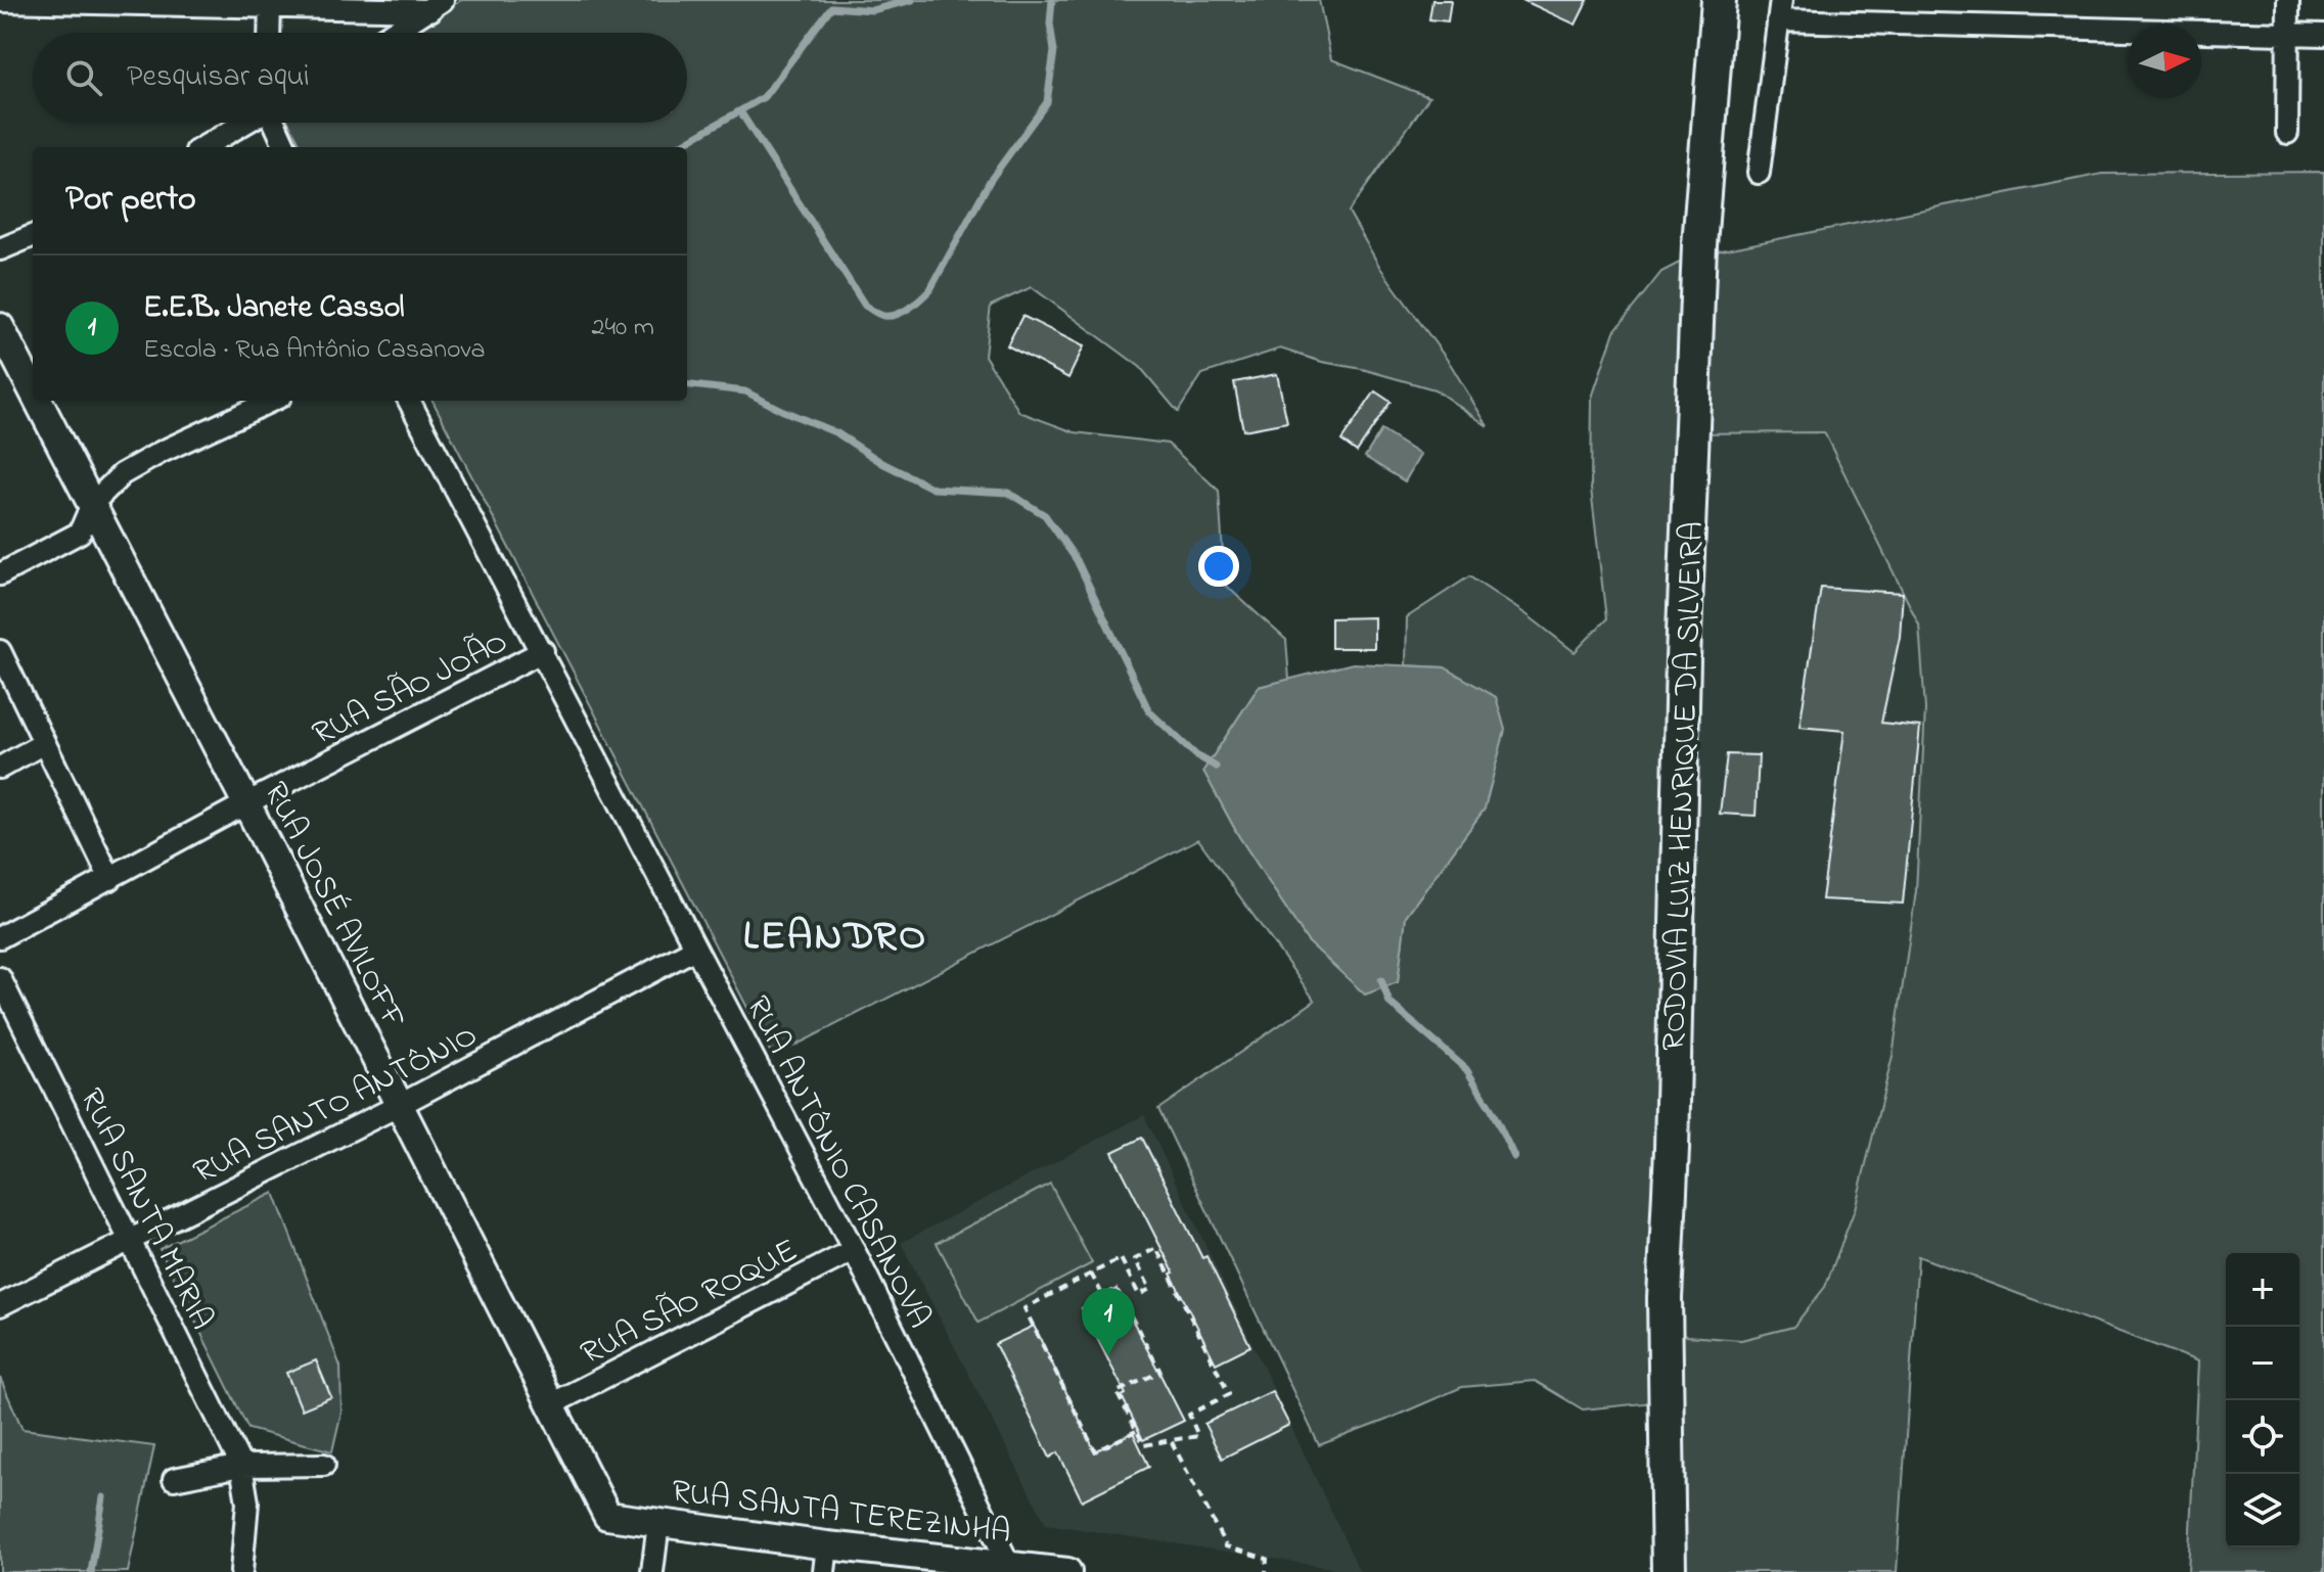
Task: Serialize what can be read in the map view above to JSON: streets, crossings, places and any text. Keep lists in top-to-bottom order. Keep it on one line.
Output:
{"streets":{"main road":["RODOVIA LUIZ HENRIQUE DA SILVEIRA"],"street":["RUA SÃO JOÃO","RUA JOSÉ AVILOFF","RUA SANTO ANTÔNIO","RUA ANTÔNIO CASANOVA","RUA SANTA MARIA","RUA SÃO ROQUE","RUA SANTA TEREZINHA"]},"crossings":[["RUA SÃO JOÃO","RUA JOSÉ AVILOFF"],["RUA SÃO JOÃO","RUA ANTÔNIO CASANOVA"],["RUA JOSÉ AVILOFF","RUA SANTO ANTÔNIO"],["RUA JOSÉ AVILOFF","RUA SÃO ROQUE"],["RUA JOSÉ AVILOFF","RUA SANTA TEREZINHA"],["RUA SANTO ANTÔNIO","RUA ANTÔNIO CASANOVA"],["RUA SANTO ANTÔNIO","RUA SANTA MARIA"],["RUA ANTÔNIO CASANOVA","RUA SÃO ROQUE"],["RUA ANTÔNIO CASANOVA","RUA SANTA TEREZINHA"]],"districts":["LEANDRO"],"north":"right","page":{"search":"Pesquisar aqui","heading":"Por perto","list":[{"mark":"1","name":"E.E.B. Janete Cassol","note":"Escola · Rua Antônio Casanova","value":"240 m"}],"map_buttons":["+","−"],"pins":"1"}}
